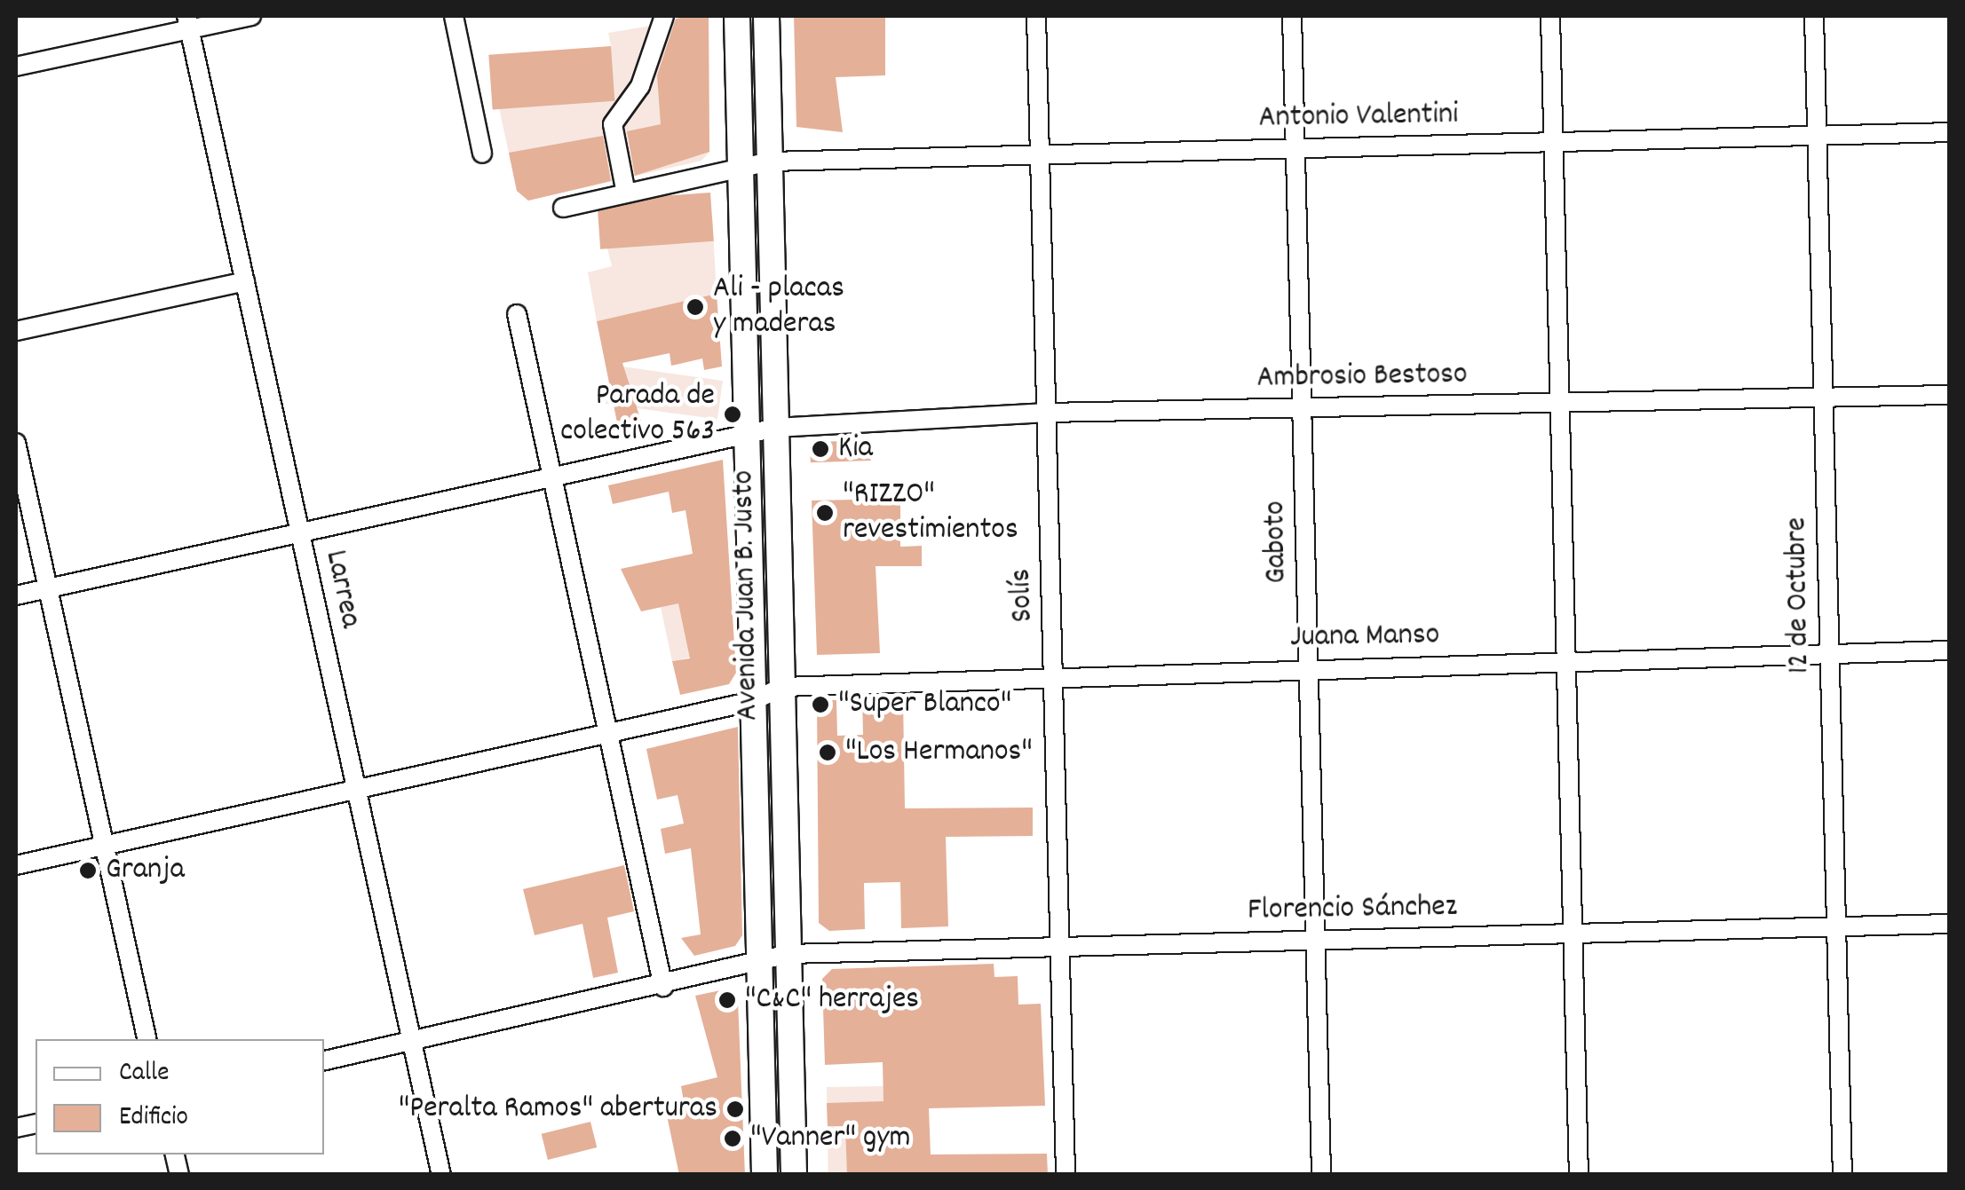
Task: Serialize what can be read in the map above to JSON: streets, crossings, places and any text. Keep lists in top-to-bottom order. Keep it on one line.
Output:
{"streets":{"main road":["Avenida Juan B. Justo"],"street":["Antonio Valentini","Ambrosio Bestoso","Gaboto","Larrea","Solís","12 de Octubre","Juana Manso","Florencio Sánchez"]},"crossings":[["Antonio Valentini","Gaboto"],["Antonio Valentini","Avenida Juan B. Justo"],["Antonio Valentini","Solís"],["Antonio Valentini","12 de Octubre"],["Ambrosio Bestoso","Gaboto"],["Ambrosio Bestoso","Larrea"],["Ambrosio Bestoso","Avenida Juan B. Justo"],["Ambrosio Bestoso","Solís"],["Ambrosio Bestoso","12 de Octubre"],["Gaboto","Juana Manso"],["Gaboto","Florencio Sánchez"],["Larrea","Florencio Sánchez"],["Avenida Juan B. Justo","Juana Manso"],["Avenida Juan B. Justo","Florencio Sánchez"],["Solís","Juana Manso"],["Solís","Florencio Sánchez"],["12 de Octubre","Juana Manso"],["12 de Octubre","Florencio Sánchez"]],"places":["Ali - placas y maderas","Parada de colectivo 563","Kia","\"RIZZO\" revestimientos","\"Super Blanco\"","\"Los Hermanos\"","Granja","\"C&C\" herrajes","\"Peralta Ramos\" aberturas","\"Vanner\" gym"],"legend":["Calle","Edificio"]}
